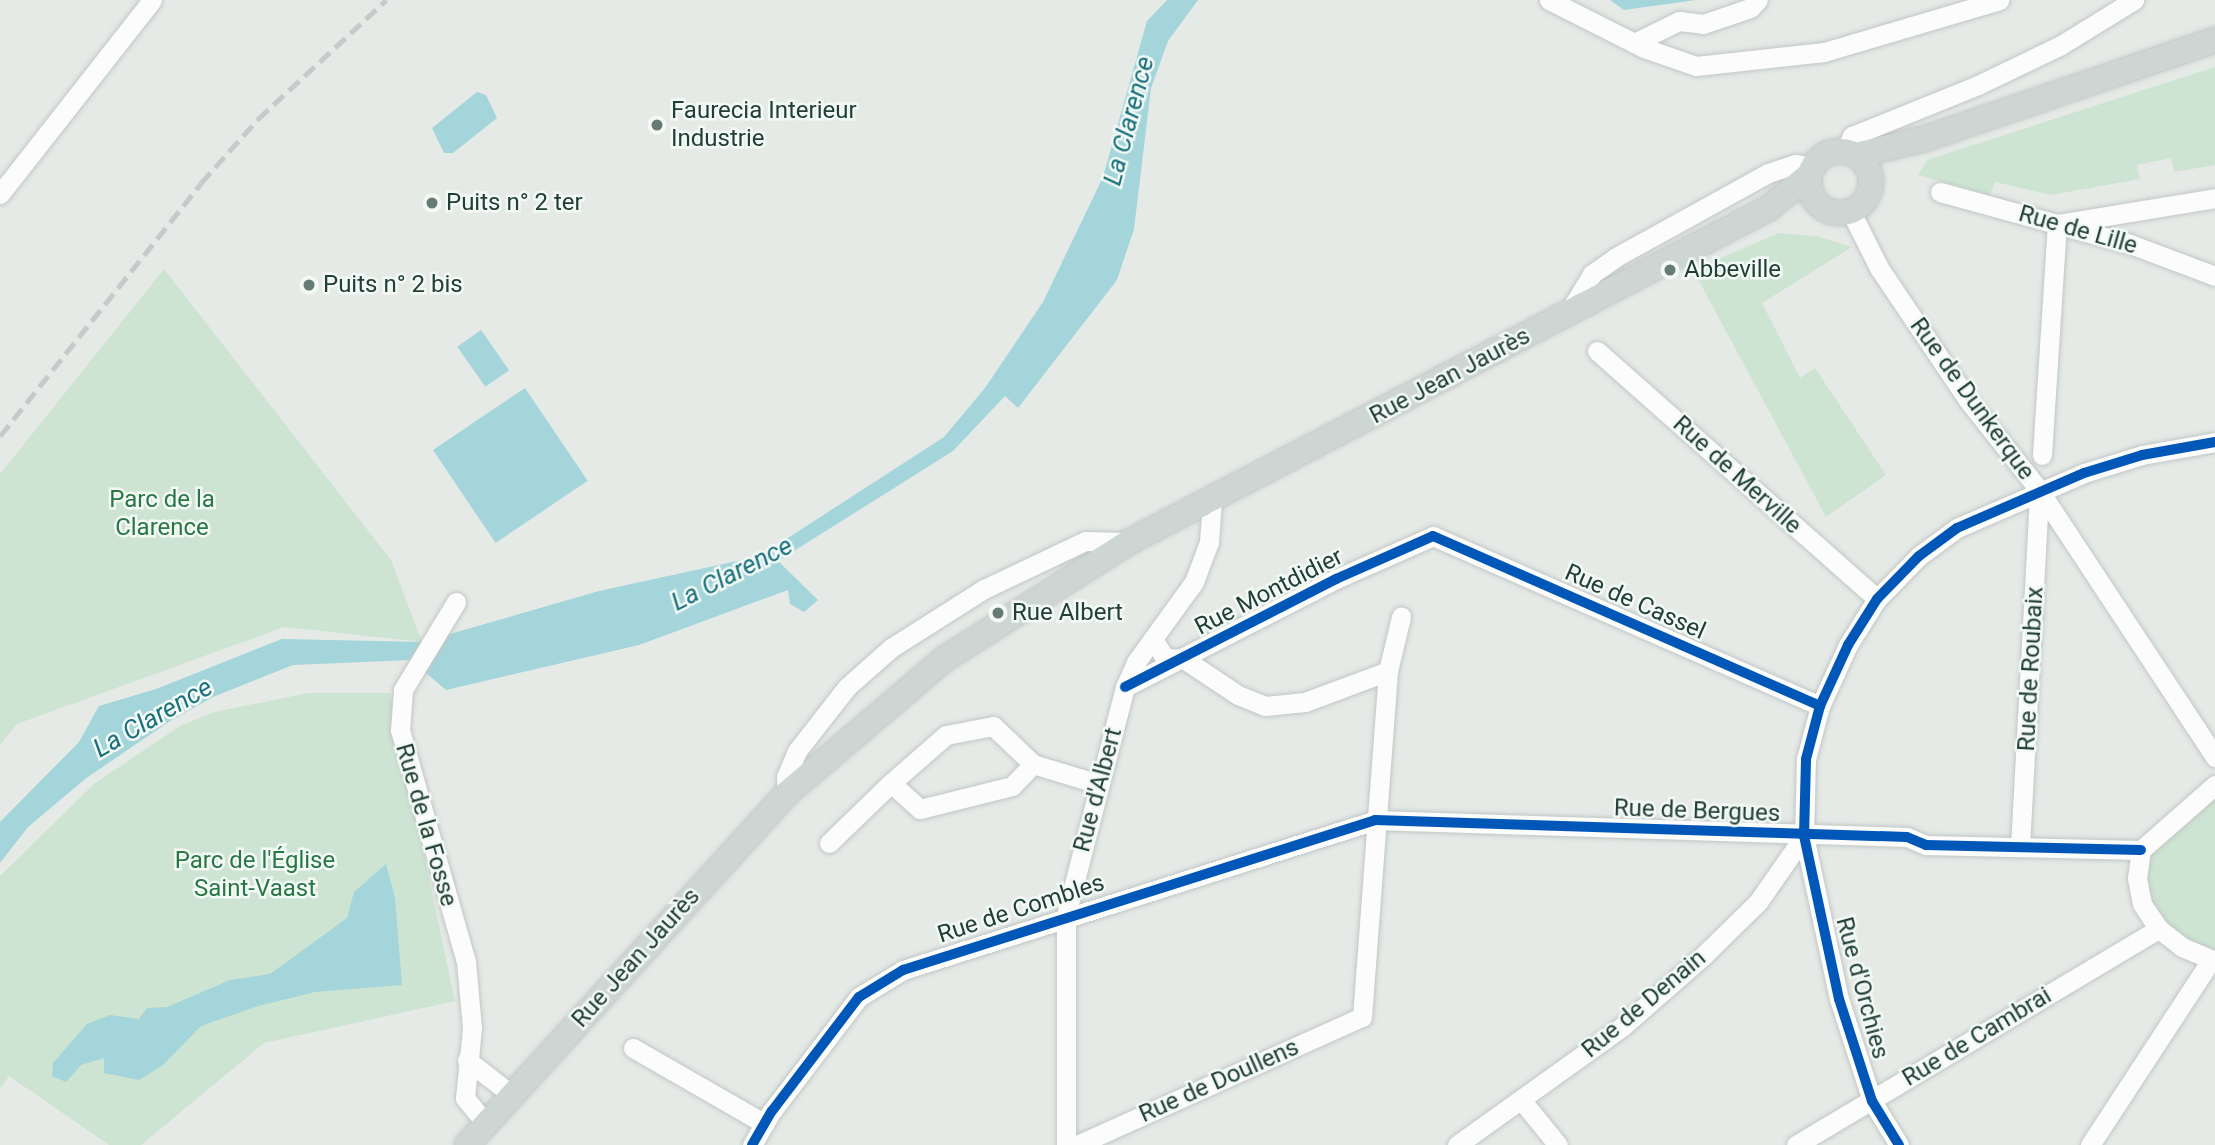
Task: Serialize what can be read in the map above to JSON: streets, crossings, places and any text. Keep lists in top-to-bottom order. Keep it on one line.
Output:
{"streets":{"main road":["Rue Jean Jaurès"],"street":["Rue de Lille","Rue de Dunkerque","Rue de Merville","Rue Montdidier","Rue de Cassel","Rue de Roubaix","Rue d'Albert","Rue de Bergues","Rue de la Fosse","Rue de Combles","Rue d'Orchies","Rue de Denain","Rue de Cambrai","Rue de Doullens"]},"crossings":[["Rue Jean Jaurès","Rue de Dunkerque"],["Rue Jean Jaurès","Rue d'Albert"],["Rue Jean Jaurès","Rue de la Fosse"],["Rue de Dunkerque","Rue de Roubaix"],["Rue de Dunkerque","Rue d'Orchies"],["Rue de Merville","Rue d'Orchies"],["Rue Montdidier","Rue de Cassel"],["Rue Montdidier","Rue d'Albert"],["Rue de Cassel","Rue d'Orchies"],["Rue de Roubaix","Rue de Bergues"],["Rue de Roubaix","Rue d'Orchies"],["Rue d'Albert","Rue de Combles"],["Rue de Bergues","Rue de Combles"],["Rue de Bergues","Rue d'Orchies"],["Rue de Bergues","Rue de Denain"],["Rue de Bergues","Rue de Doullens"],["Rue de Combles","Rue de Doullens"],["Rue d'Orchies","Rue de Denain"],["Rue d'Orchies","Rue de Cambrai"]],"water":["La Clarence"],"parks":["Parc de la Clarence","Parc de l'Église Saint-Vaast"],"places":["Faurecia Interieur Industrie","Puits n° 2 ter","Abbeville","Puits n° 2 bis","Rue Albert"]}
